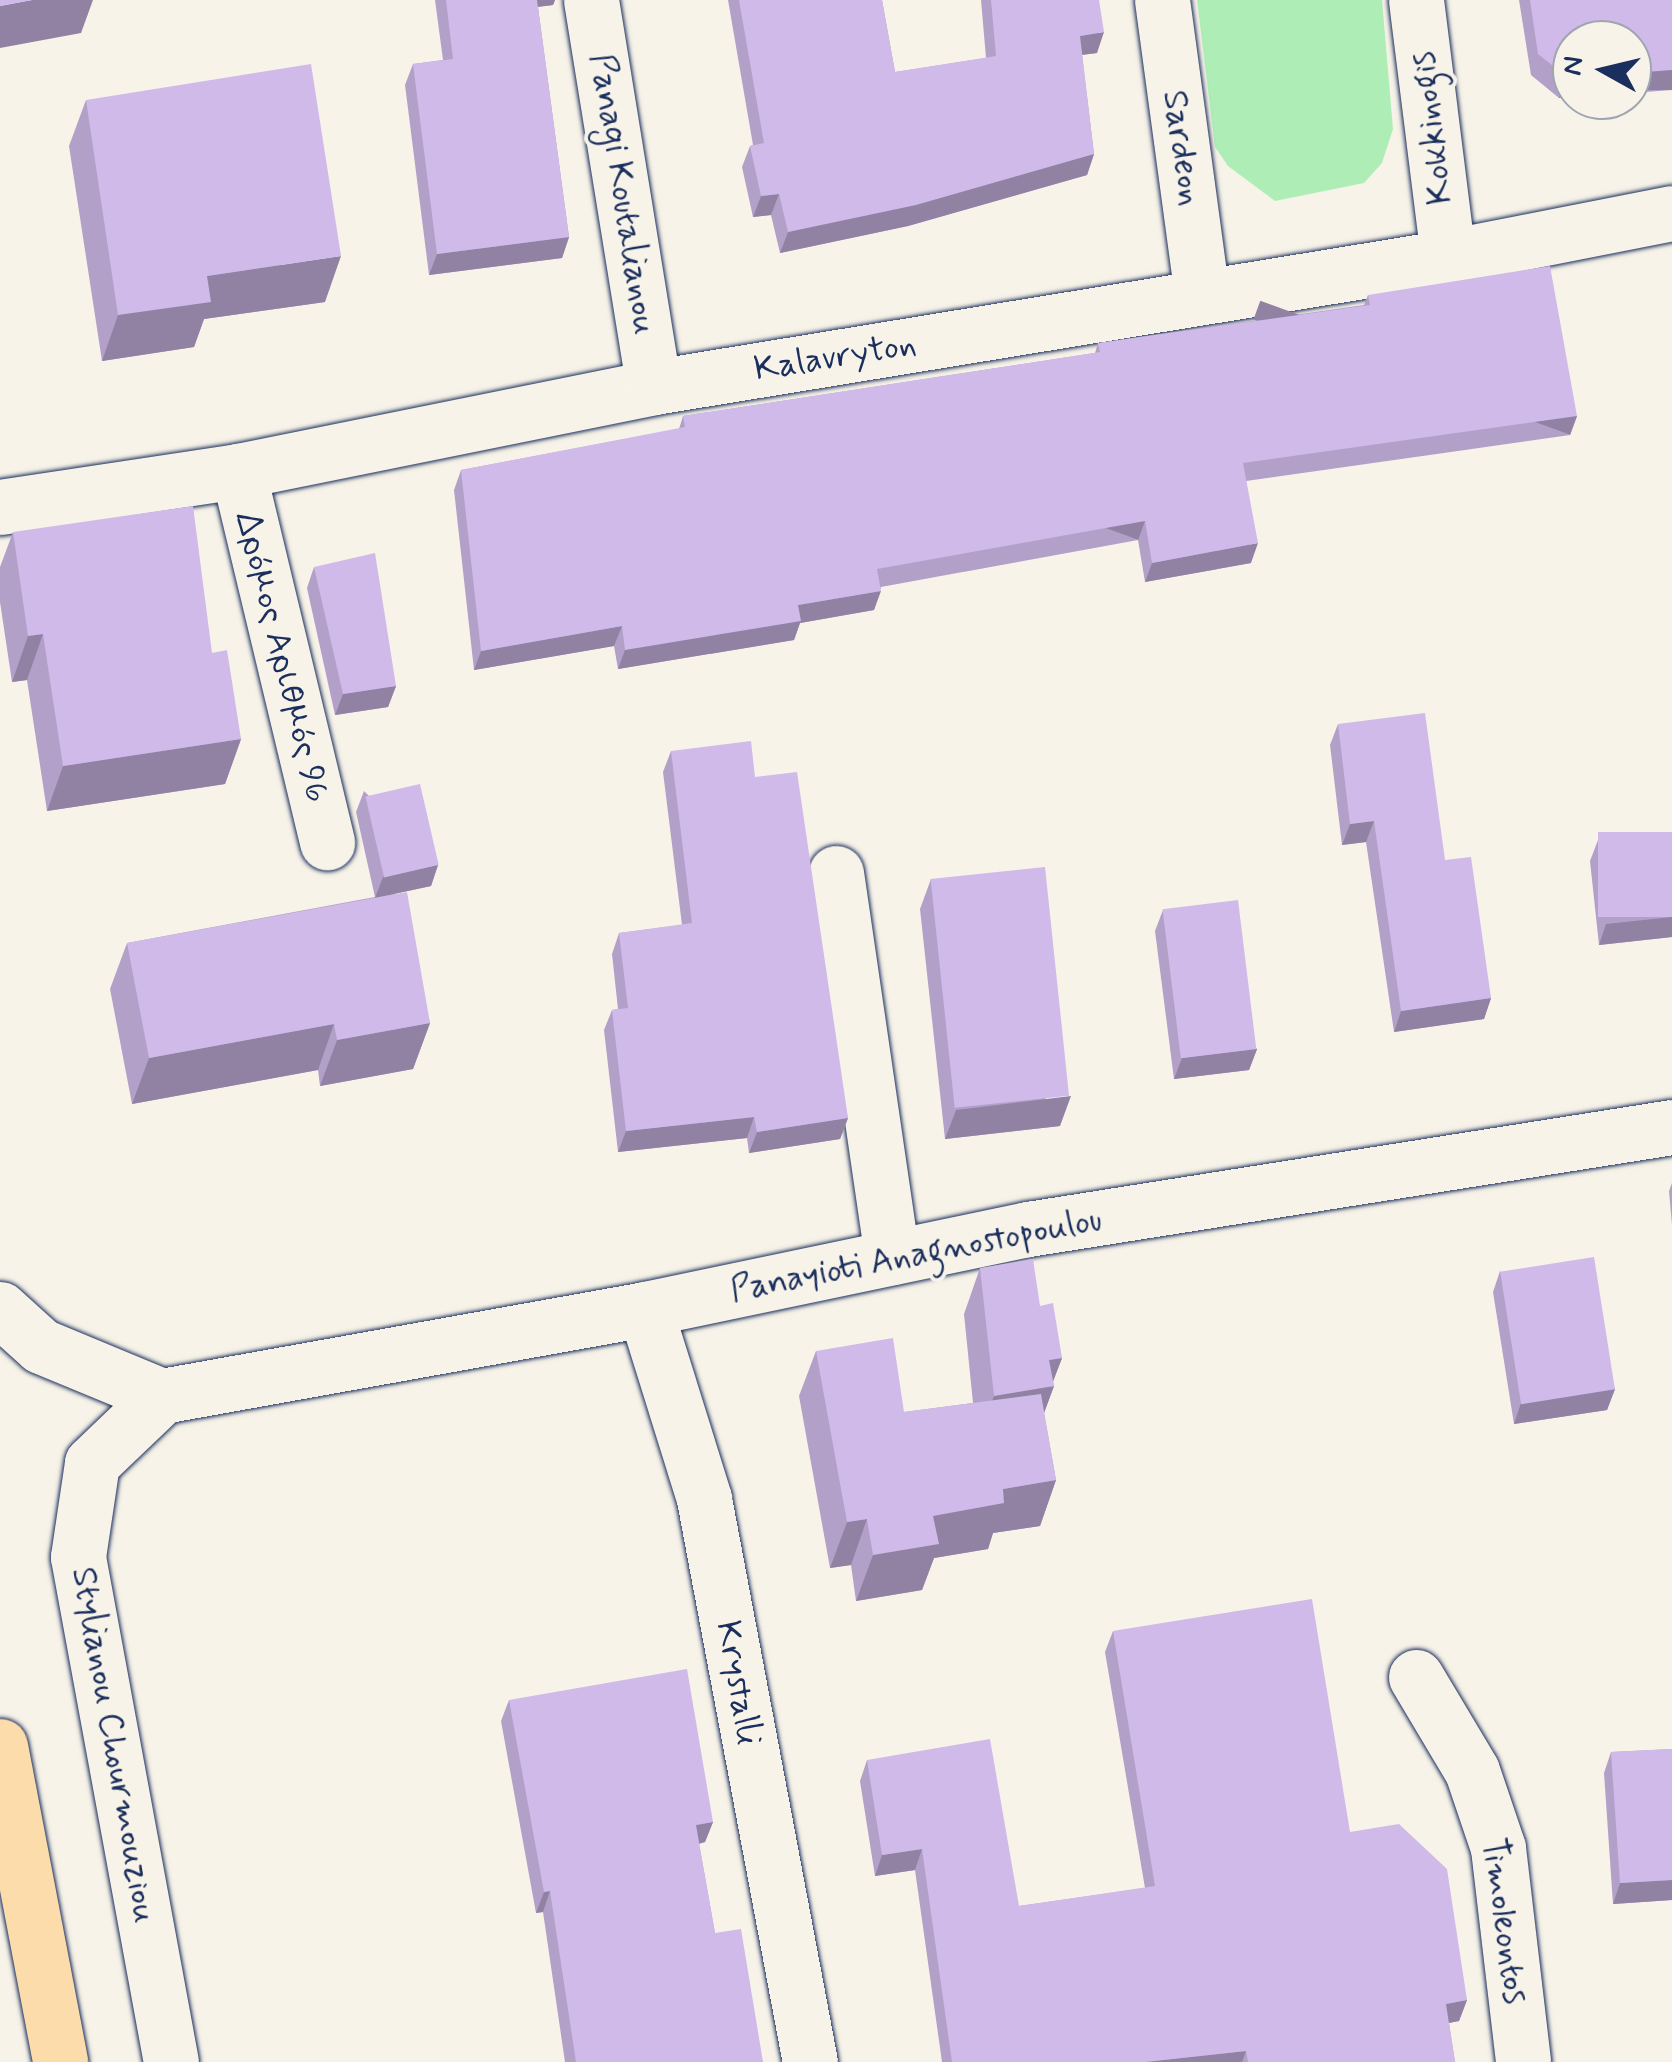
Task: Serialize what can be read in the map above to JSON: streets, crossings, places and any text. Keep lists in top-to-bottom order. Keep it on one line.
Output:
{"streets":{"street":["Kokkinogis","Sardeon","Panagi Koutalianou","Kalavryton","Δρόμος Αριθμός 96","Panayioti Anagnostopoulou","Krystalli","Stylianou Chourmouziou","Timoleontos"]},"crossings":[["Kokkinogis","Kalavryton"],["Sardeon","Kalavryton"],["Panagi Koutalianou","Kalavryton"],["Kalavryton","Δρόμος Αριθμός 96"],["Panayioti Anagnostopoulou","Krystalli"],["Panayioti Anagnostopoulou","Stylianou Chourmouziou"]],"north":"left"}
